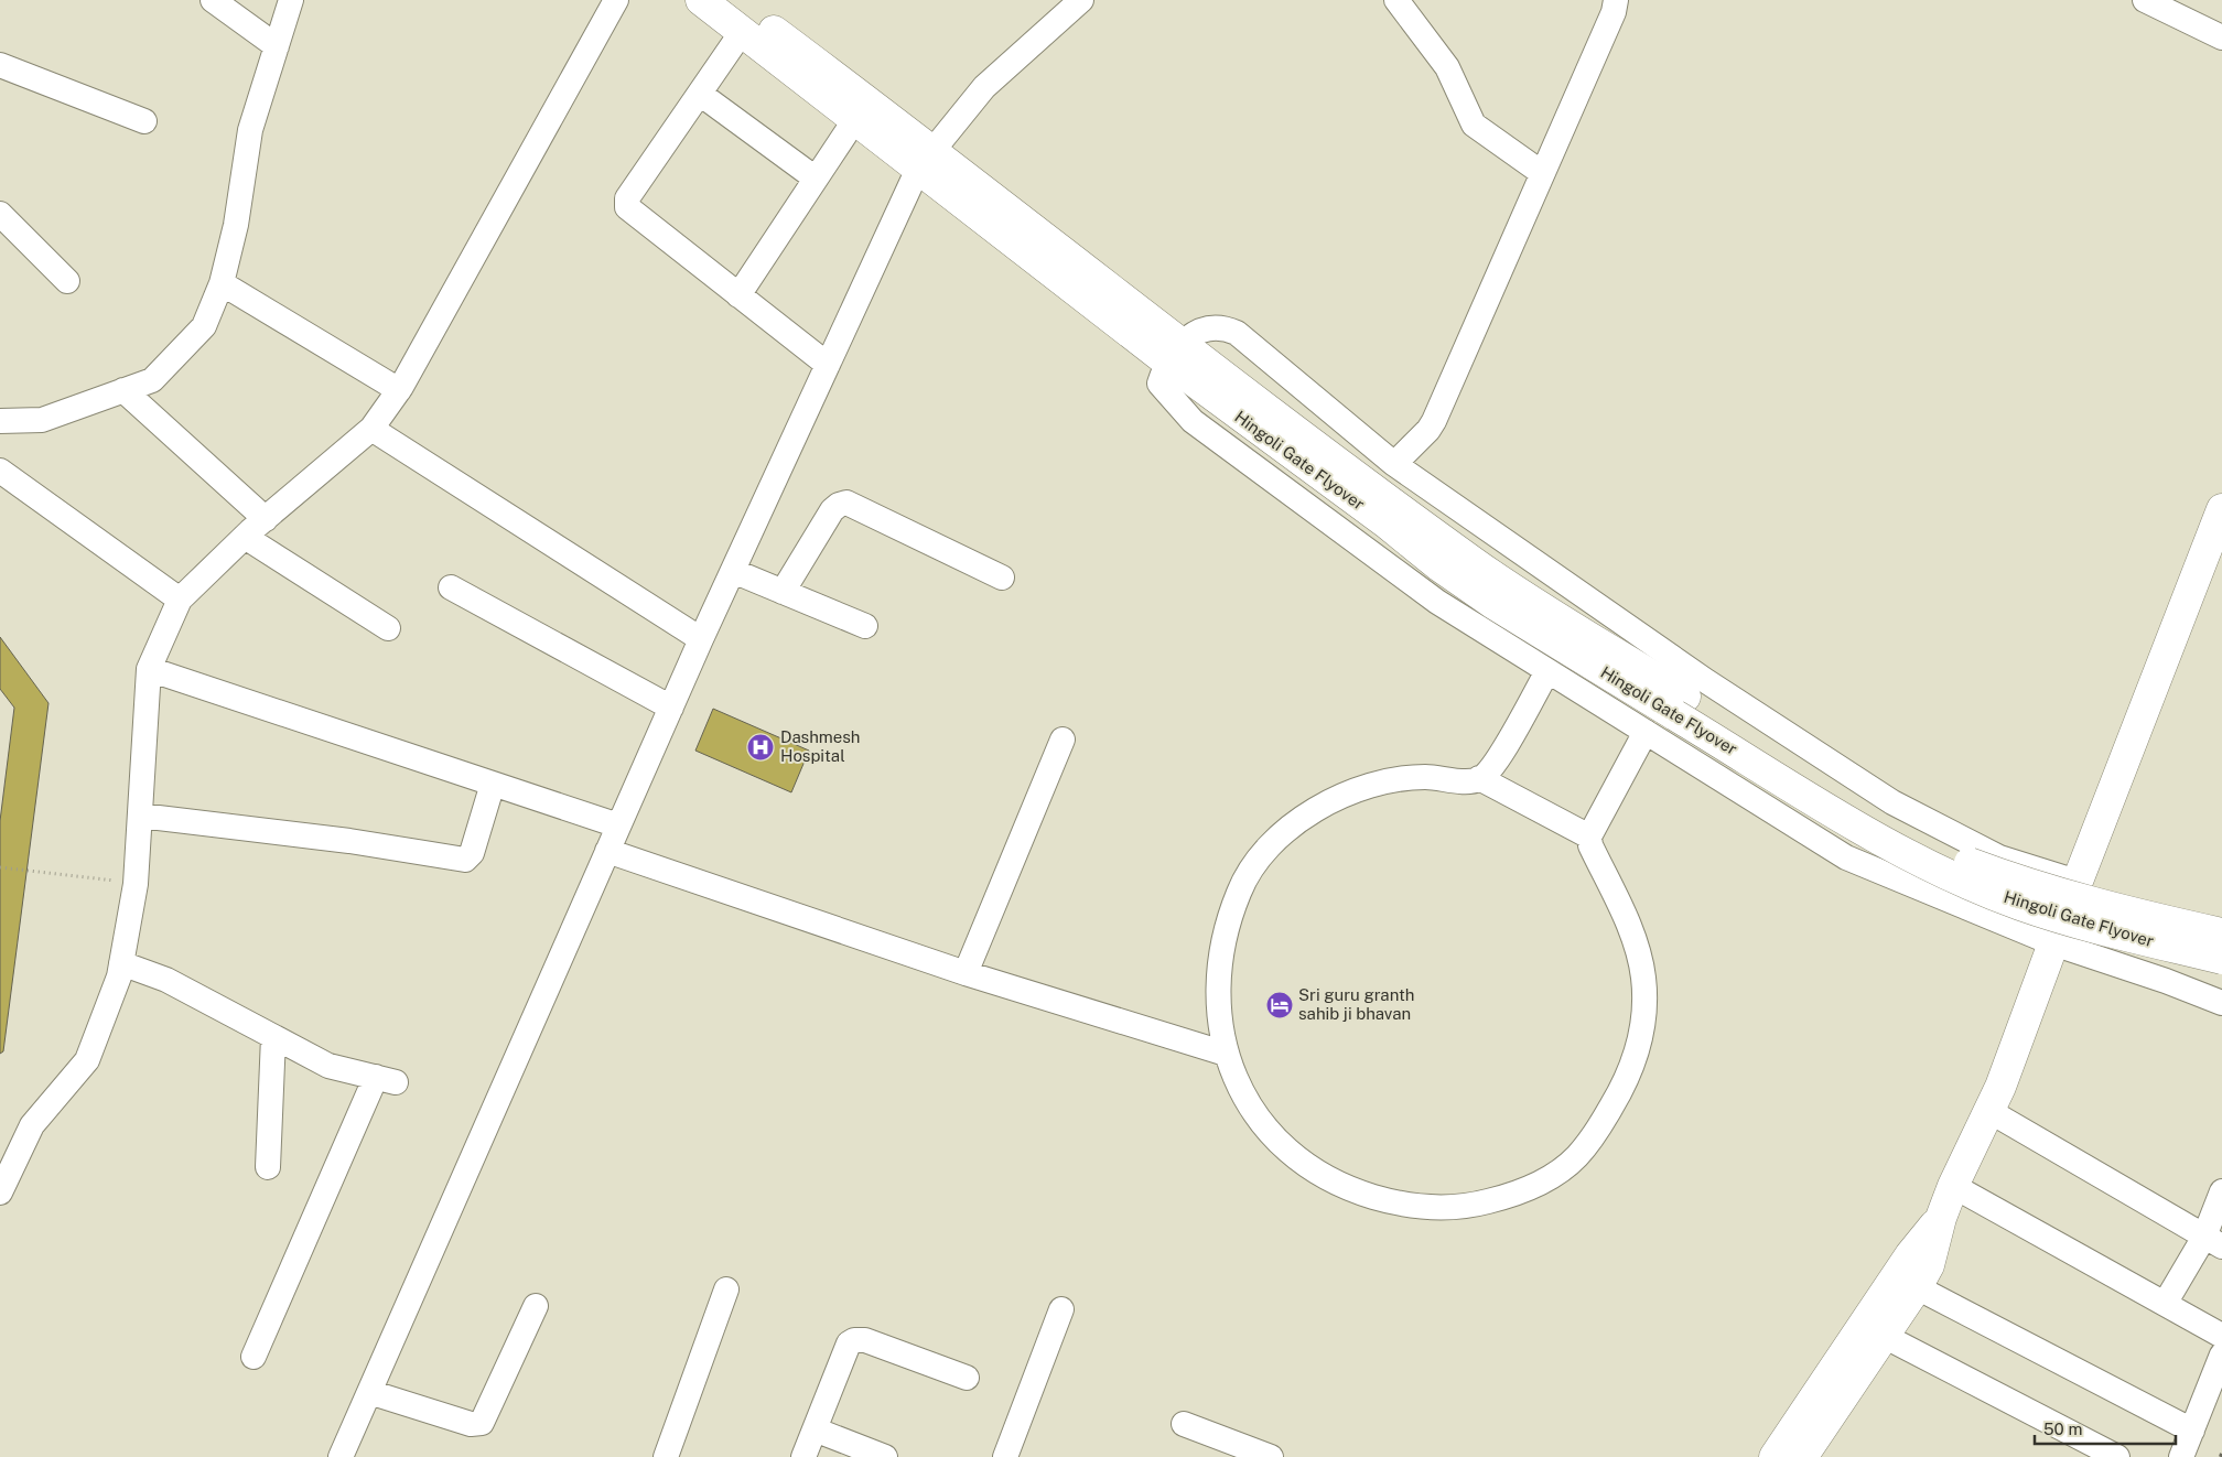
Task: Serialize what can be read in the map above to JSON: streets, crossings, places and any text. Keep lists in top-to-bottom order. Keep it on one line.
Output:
{"streets":{"main road":["Hingoli Gate Flyover"]},"places":{"hospital":["Dashmesh Hospital"],"hotel":["Sri guru granth sahib ji bhavan"]},"scale_bar":"50 m"}
